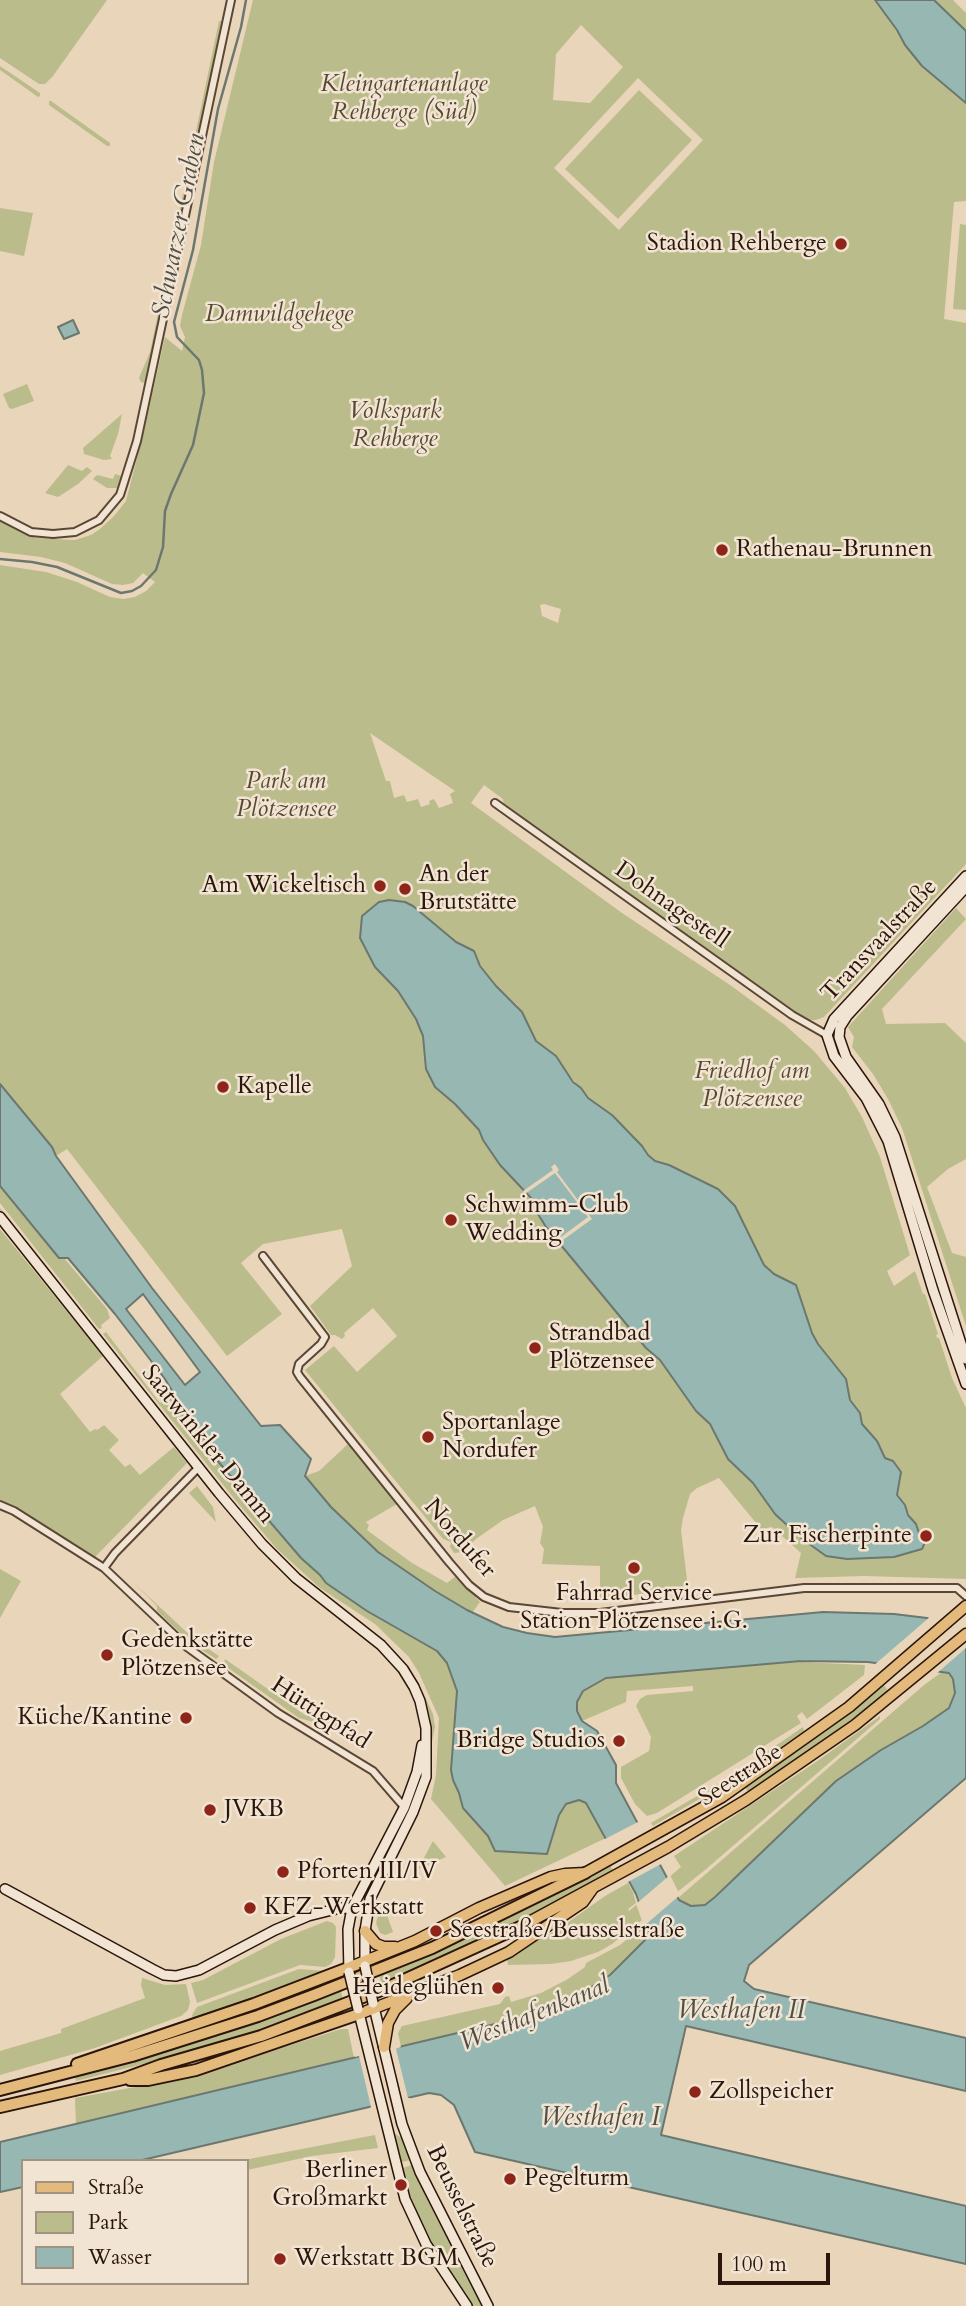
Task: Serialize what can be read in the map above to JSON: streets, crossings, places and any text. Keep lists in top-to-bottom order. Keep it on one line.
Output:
{"streets":{"main road":["Dohnagestell","Transvaalstraße","Saatwinkler Damm","Seestraße","Beusselstraße"],"street":["Nordufer","Hüttigpfad"]},"crossings":[["Dohnagestell","Transvaalstraße"],["Saatwinkler Damm","Hüttigpfad"],["Saatwinkler Damm","Seestraße"],["Saatwinkler Damm","Beusselstraße"]],"water":["Schwarzer Graben","Westhafen II","Westhafenkanal","Westhafen I"],"parks":["Kleingartenanlage Rehberge (Süd)","Damwildgehege","Volkspark Rehberge","Park am Plötzensee","Friedhof am Plötzensee"],"places":["Stadion Rehberge","Rathenau-Brunnen","Am Wickeltisch","An der Brutstätte","Kapelle","Schwimm-Club Wedding","Strandbad Plötzensee","Sportanlage Nordufer","Zur Fischerpinte","Fahrrad Service Station Plötzensee i.G.","Gedenkstätte Plötzensee","Küche/Kantine","Bridge Studios","JVKB","Pforten III/IV","KFZ-Werkstatt","Seestraße/Beusselstraße","Heideglühen","Zollspeicher","Pegelturm","Berliner Großmarkt","Werkstatt BGM"],"legend":["Straße","Park","Wasser"],"scale_bar":"100 m"}
